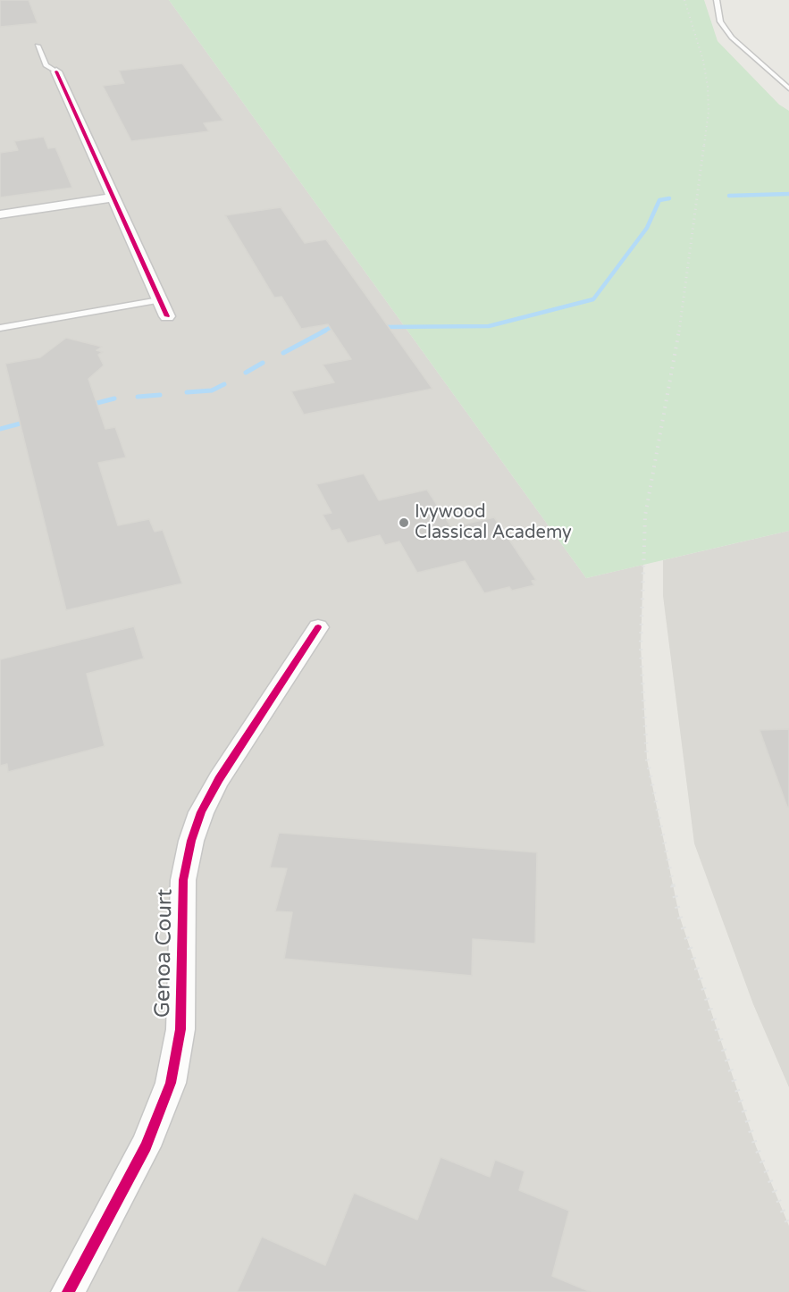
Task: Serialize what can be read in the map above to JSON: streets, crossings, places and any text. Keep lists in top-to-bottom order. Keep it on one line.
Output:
{"streets":{"street":["Genoa Court"]},"places":["Ivywood Classical Academy"]}
